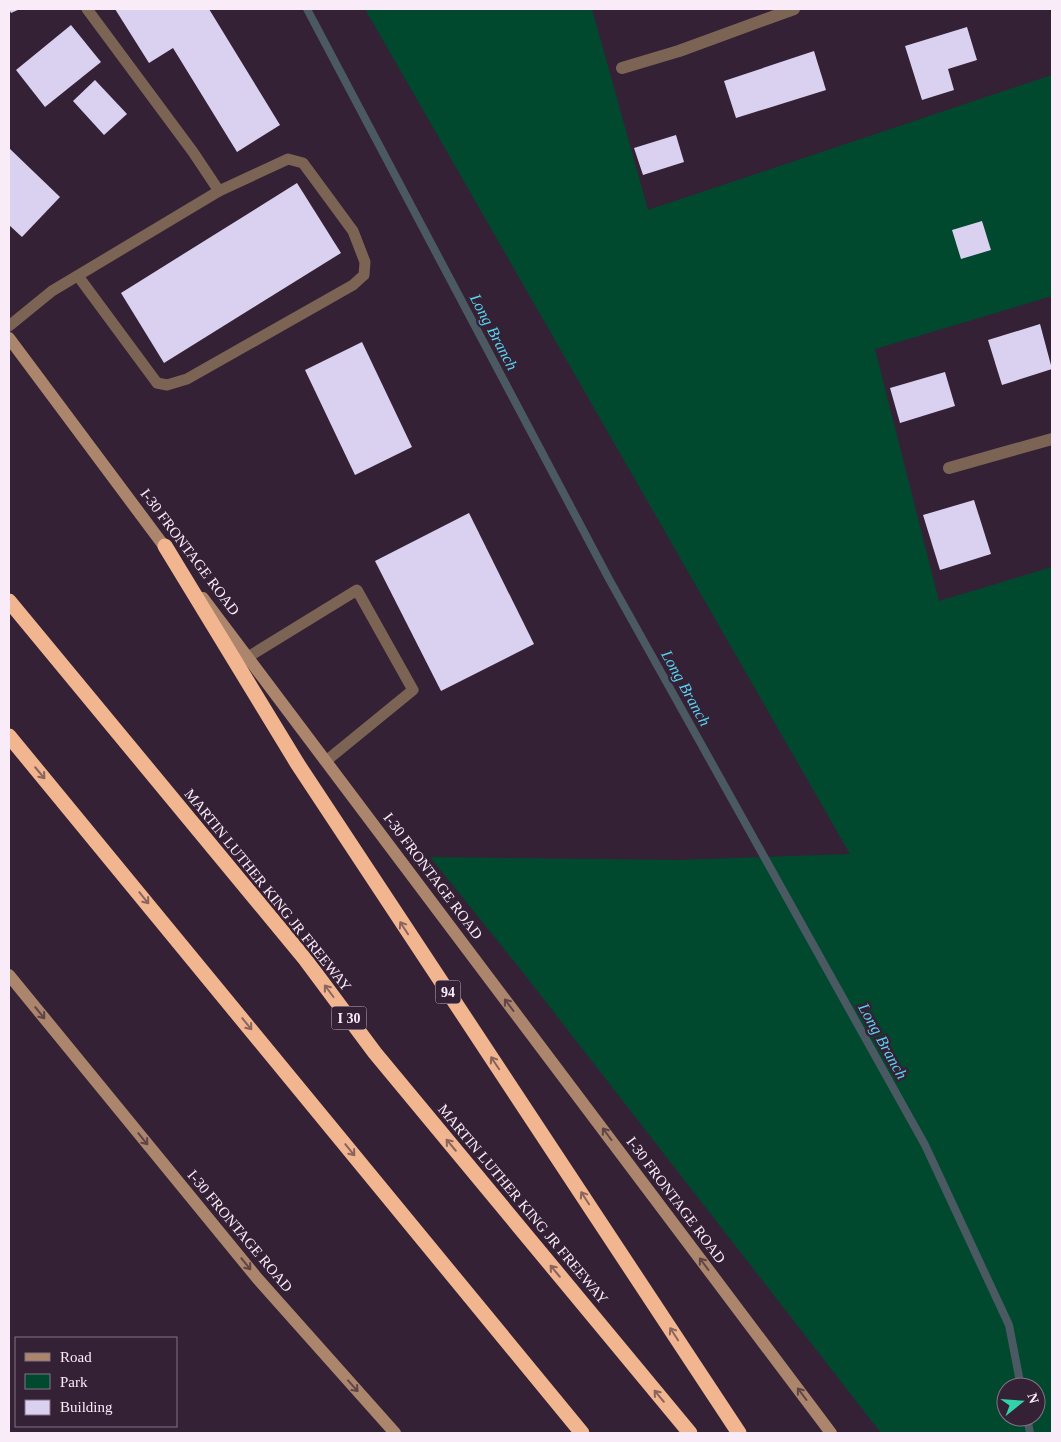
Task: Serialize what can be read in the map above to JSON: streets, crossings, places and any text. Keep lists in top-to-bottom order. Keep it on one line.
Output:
{"streets":{"highway":["MARTIN LUTHER KING JR FREEWAY","94","I 30"],"main road":["I-30 FRONTAGE ROAD"]},"crossings":[["I-30 FRONTAGE ROAD","94"]],"water":["Long Branch"],"legend":["Road","Park","Building"],"north":"right"}
